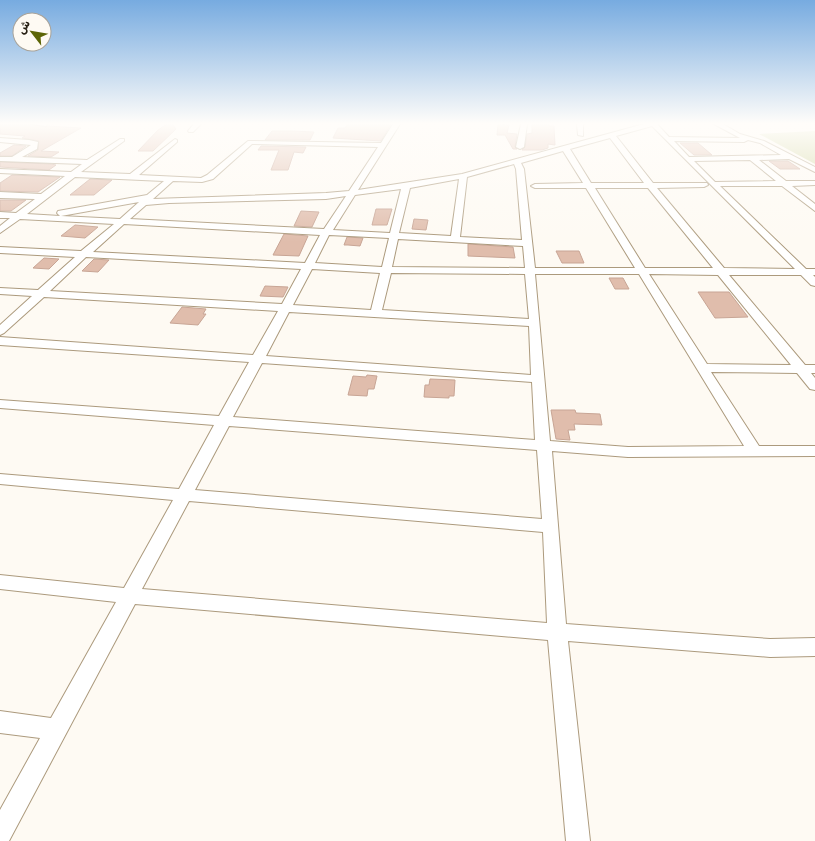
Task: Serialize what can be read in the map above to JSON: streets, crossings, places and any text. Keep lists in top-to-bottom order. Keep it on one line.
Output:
{"north":"top left"}
